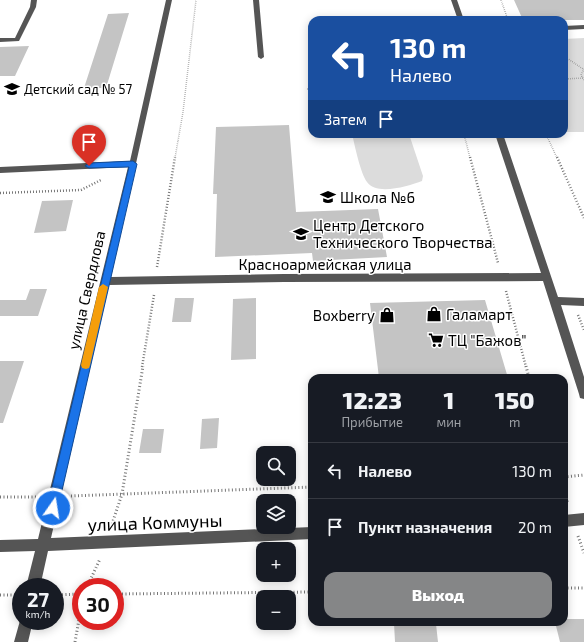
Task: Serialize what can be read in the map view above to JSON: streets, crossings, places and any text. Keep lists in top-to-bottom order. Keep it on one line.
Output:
{"streets":{"street":["Красноармейская улица","улица Свердлова","улица Коммуны"]},"crossings":[["Красноармейская улица","улица Свердлова"],["улица Свердлова","улица Коммуны"]],"places":{"school or university":["Детский сад № 57","Школа №6","Центр Детского Технического Творчества"],"shop":["Галамарт","Boxberry"],"supermarket":["ТЦ \"Бажов\""]},"page":{"turn":["130 m","Налево"],"then":"Затем","eta":["12:23","Прибытие","1","мин","150","m"],"list":[{"name":"Налево","value":"130 m"},{"name":"Пункт назначения","value":"20 m"}],"map_buttons":["+","−"],"buttons":"Выход","speed":"27 km/h","limit":"30"}}
